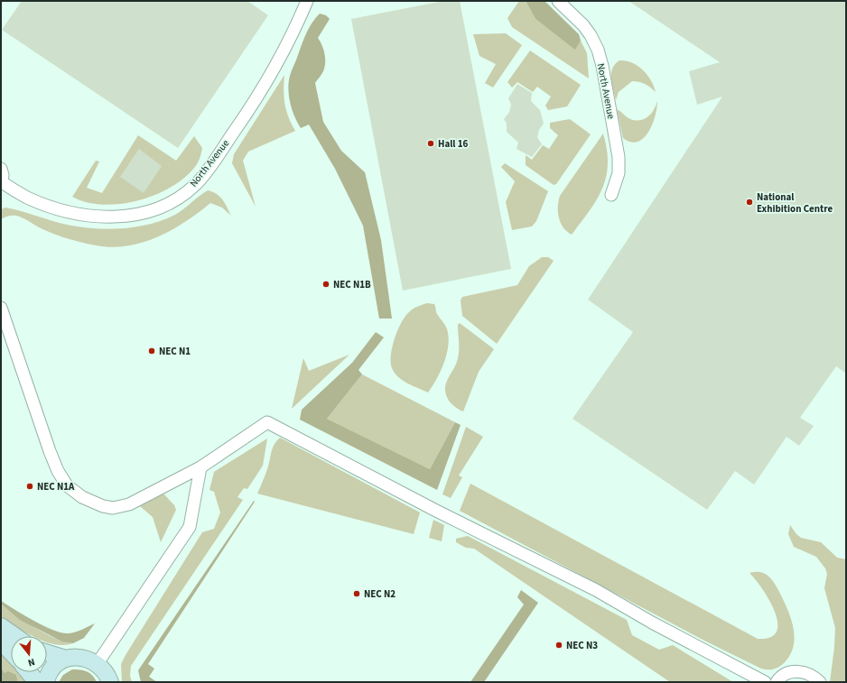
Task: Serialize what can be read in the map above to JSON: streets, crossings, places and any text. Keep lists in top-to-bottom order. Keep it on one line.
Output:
{"streets":{"street":["North Avenue"]},"places":["Hall 16","National Exhibition Centre","NEC N1B","NEC N1","NEC N1A","NEC N2","NEC N3"],"north":"bottom"}
